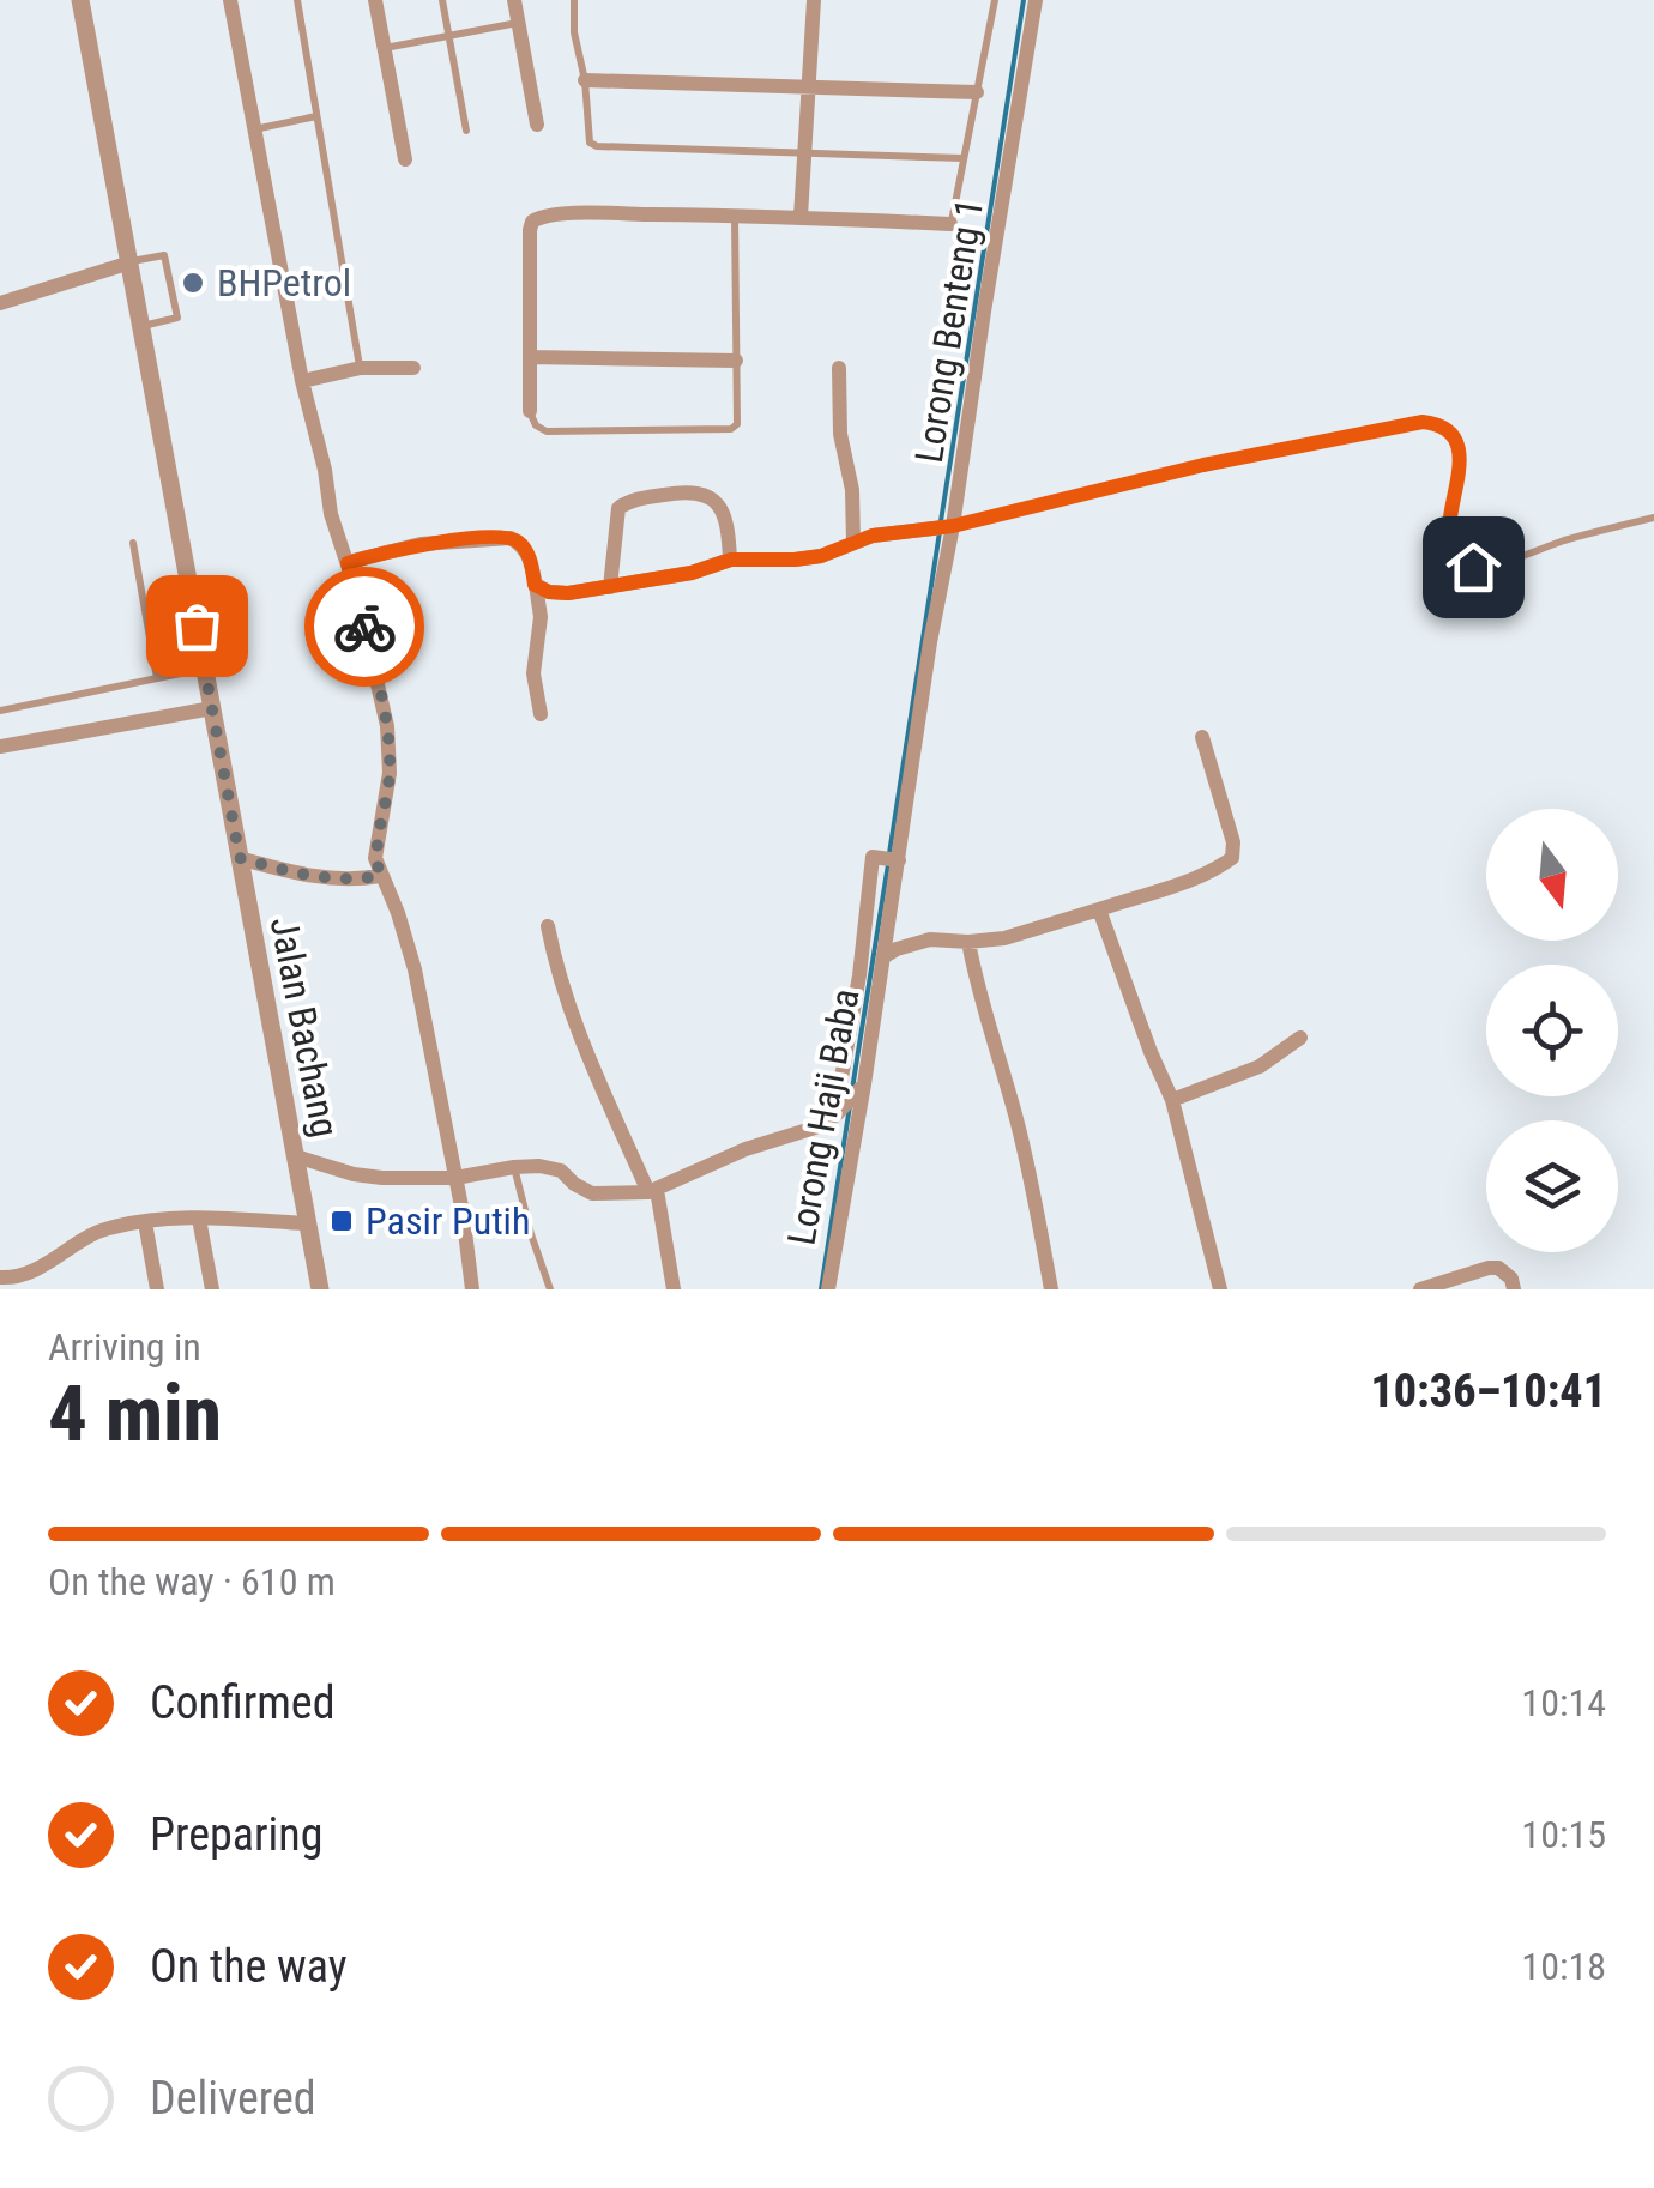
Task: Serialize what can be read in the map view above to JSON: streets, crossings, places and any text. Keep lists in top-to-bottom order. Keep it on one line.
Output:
{"streets":{"street":["Lorong Benteng 1","Jalan Bachang","Lorong Haji Baba"]},"crossings":[["Lorong Benteng 1","Lorong Haji Baba"]],"places":{"other":["BHPetrol"],"transit":["Pasir Putih"]},"north":"bottom","page":{"heading":["4 min","Arriving in","10:36–10:41"],"bar":"On the way · 610 m","list":[["Confirmed","10:14"],["Preparing","10:15"],["On the way","10:18"],"Delivered"]}}
